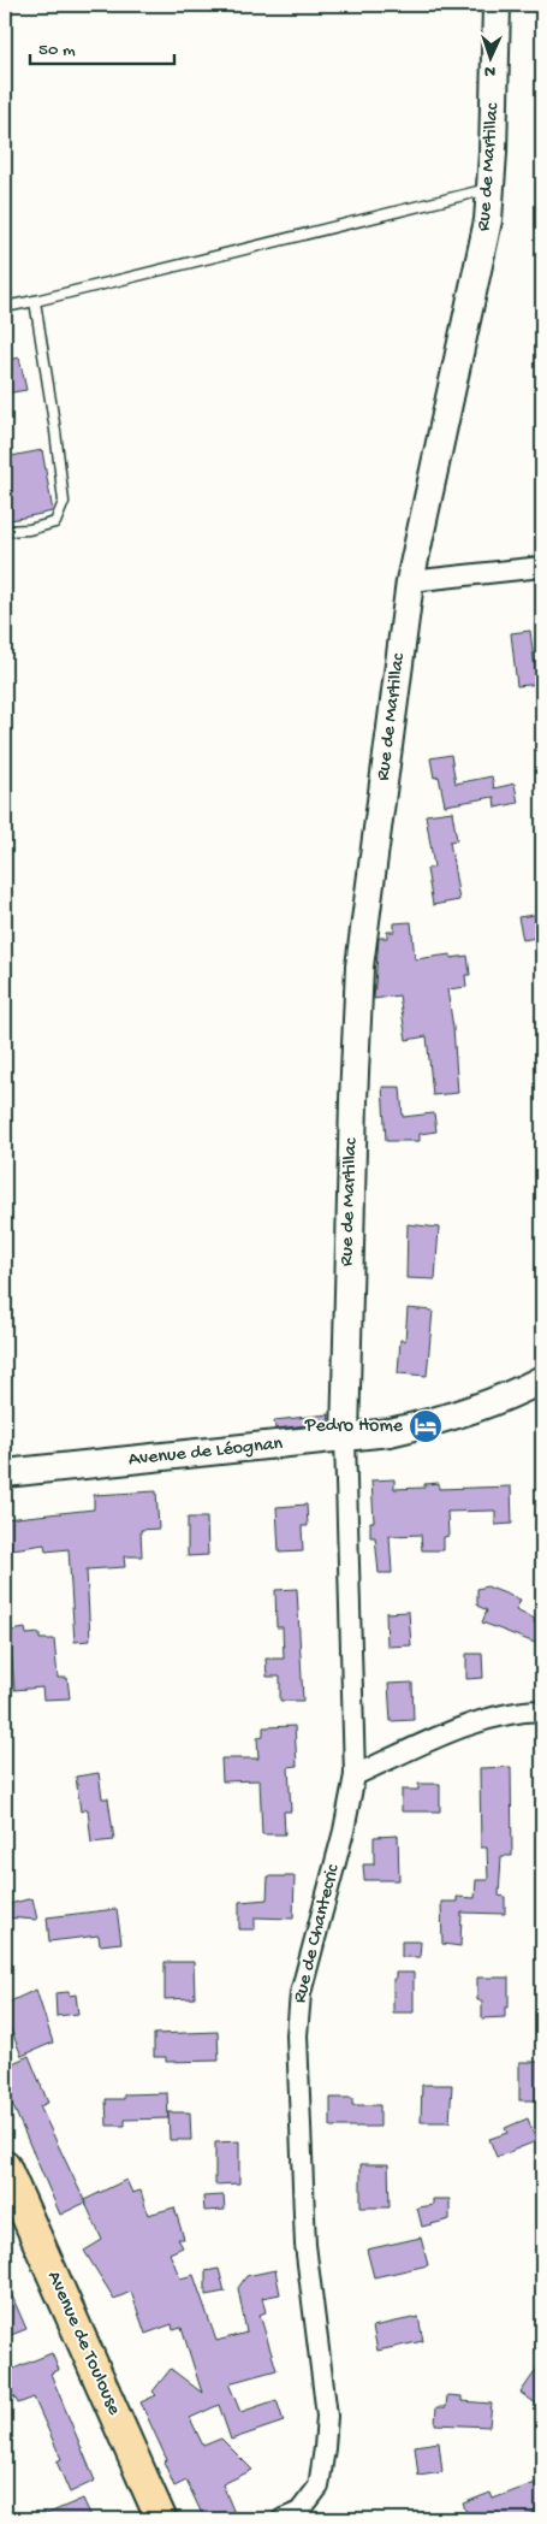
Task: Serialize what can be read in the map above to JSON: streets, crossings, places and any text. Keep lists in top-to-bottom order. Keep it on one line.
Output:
{"streets":{"main road":["Avenue de Toulouse"],"street":["Rue de Martillac","Avenue de Léognan","Rue de Chantecric"]},"crossings":[["Rue de Martillac","Avenue de Léognan"],["Rue de Martillac","Rue de Chantecric"],["Avenue de Léognan","Rue de Chantecric"]],"places":{"hotel":["Pedro Home"]},"scale_bar":"50 m","north":"bottom"}
